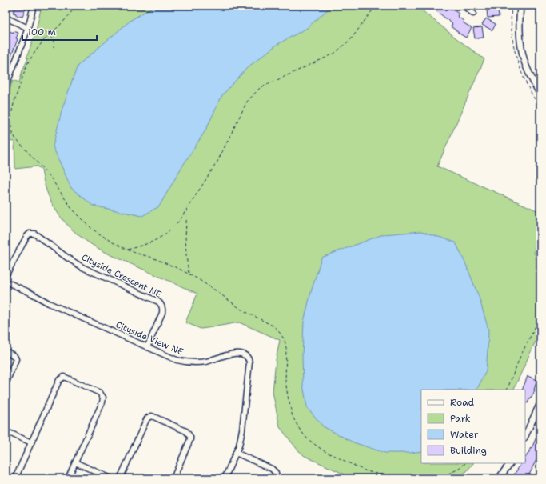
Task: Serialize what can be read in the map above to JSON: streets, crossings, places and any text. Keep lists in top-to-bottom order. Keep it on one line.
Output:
{"streets":{"street":["Cityside Crescent NE","Cityside View NE"]},"crossings":[["Cityside Crescent NE","Cityside View NE"]],"legend":["Road","Park","Water","Building"],"scale_bar":"100 m"}
